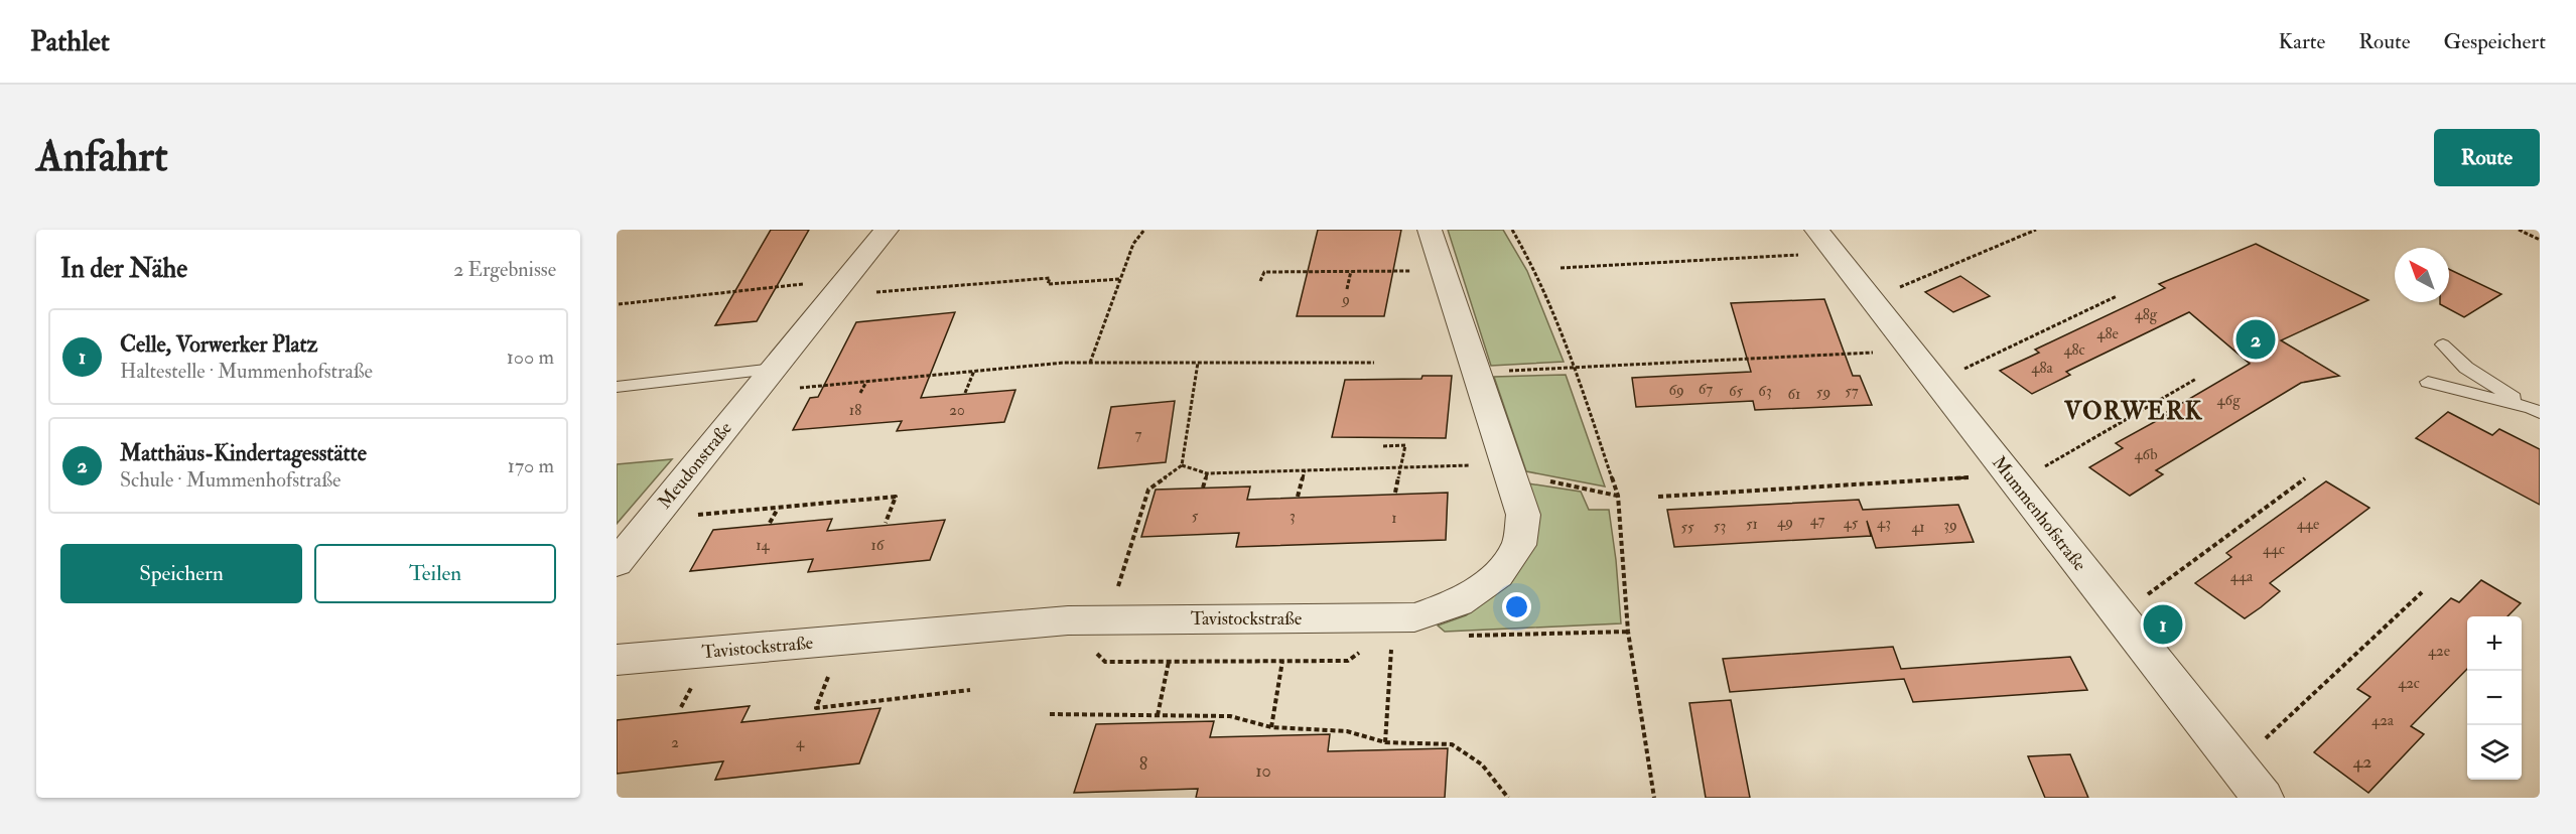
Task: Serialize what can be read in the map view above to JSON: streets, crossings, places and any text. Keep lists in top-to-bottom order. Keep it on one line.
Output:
{"streets":{"street":["Meudonstraße","Mummenhofstraße","Tavistockstraße"]},"districts":["VORWERK"],"house_numbers":["9","48g","48e","48c","48a","67","69","65","63","57","59","61","46g","18","20","7","46b","5","3","1","47","49","45","43","51","44e","39","53","55","41","14","16","44c","44a","42e","42c","42a","2","4","42","8","10"],"north":"top left","page":{"header":"Pathlet","nav":["Karte","Route","Gespeichert"],"buttons":["Route",["Speichern","Teilen"]],"title":"Anfahrt","heading":["In der Nähe","2 Ergebnisse"],"list":[{"mark":"1","name":"Celle, Vorwerker Platz","note":"Haltestelle · Mummenhofstraße","value":"100 m"},{"mark":"2","name":"Matthäus-Kindertagesstätte","note":"Schule · Mummenhofstraße","value":"170 m"}],"pins":["2","1"],"map_buttons":["+","−"]}}
